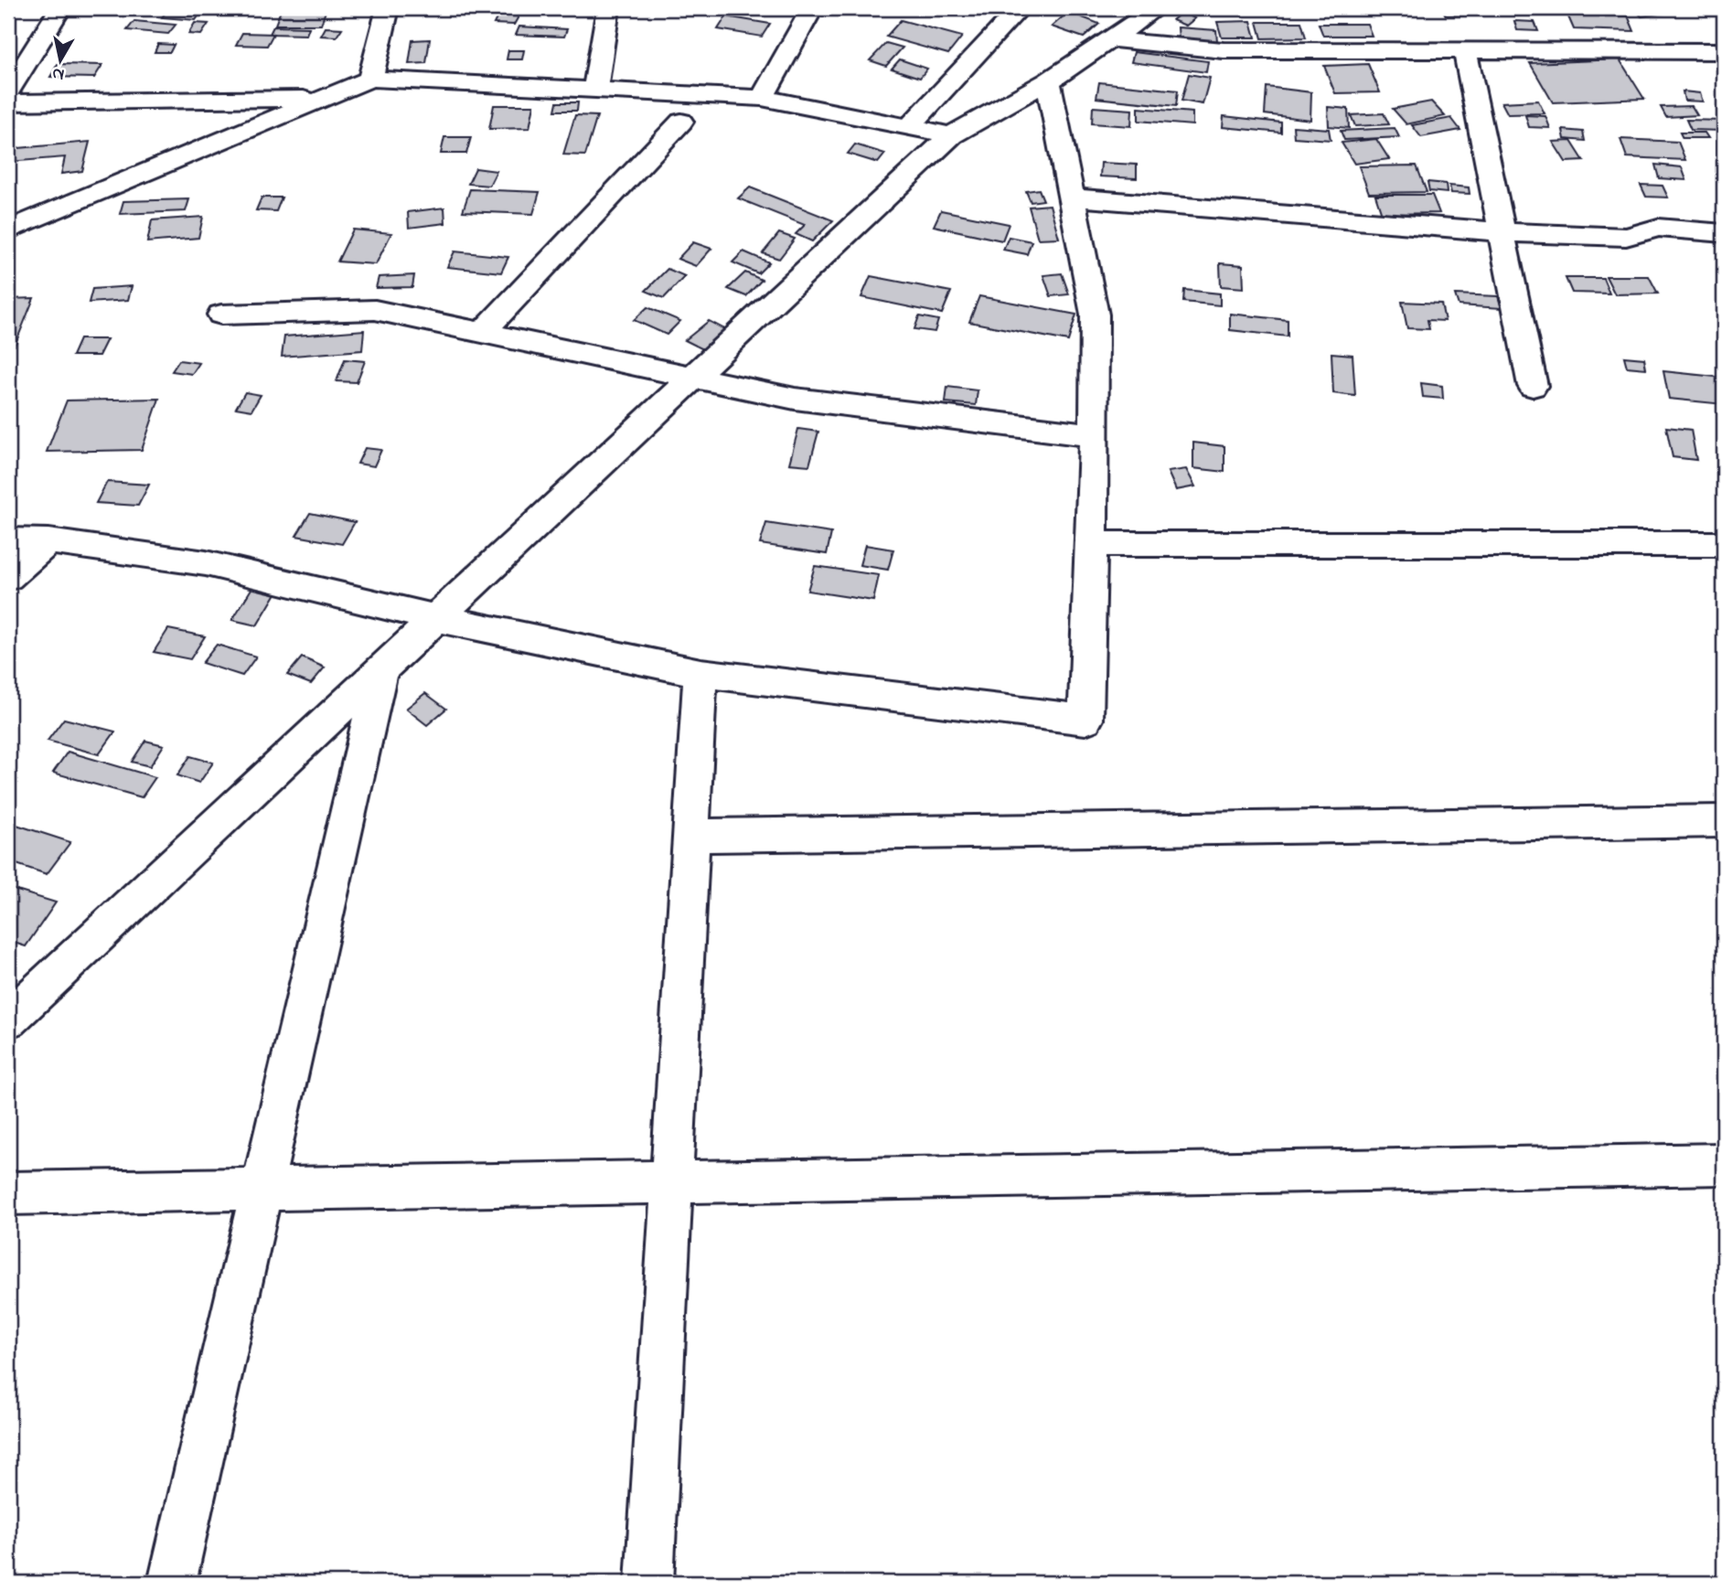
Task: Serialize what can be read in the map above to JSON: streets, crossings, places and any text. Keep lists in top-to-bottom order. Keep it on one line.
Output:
{"north":"bottom"}
